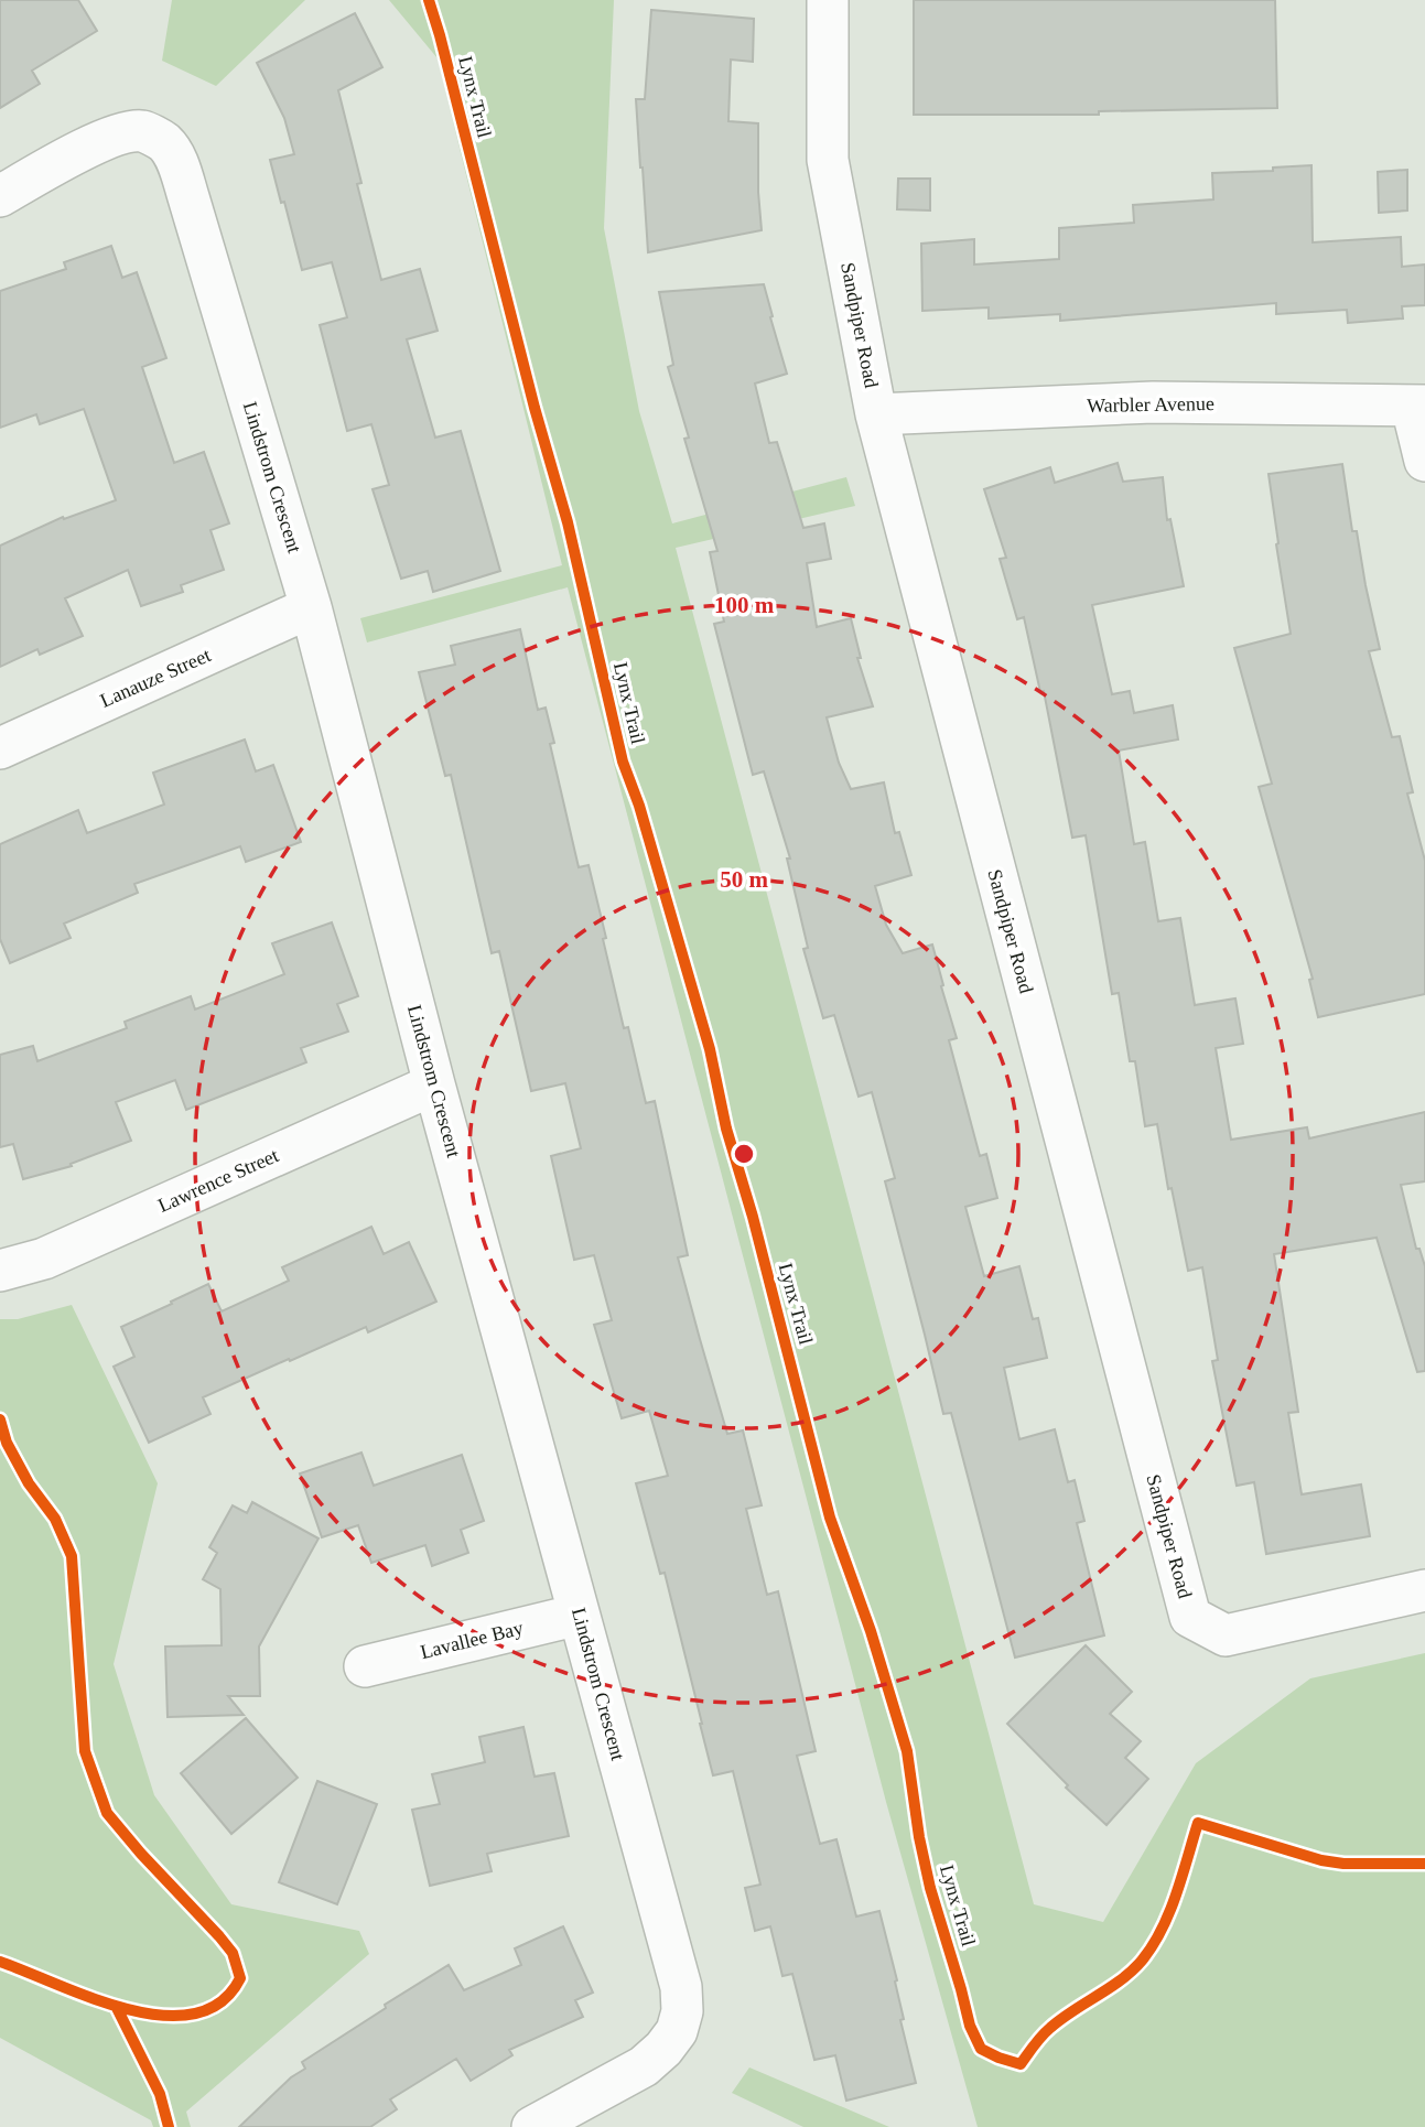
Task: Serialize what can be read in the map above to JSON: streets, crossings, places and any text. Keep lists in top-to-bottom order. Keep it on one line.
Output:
{"streets":{"street":["Sandpiper Road","Warbler Avenue","Lindstrom Crescent","Lanauze Street","Lawrence Street","Lavallee Bay"],"cycle path":["Lynx Trail"]},"crossings":[["Sandpiper Road","Warbler Avenue"],["Lindstrom Crescent","Lanauze Street"],["Lindstrom Crescent","Lawrence Street"],["Lindstrom Crescent","Lavallee Bay"]],"rings":["100 m","50 m"]}
